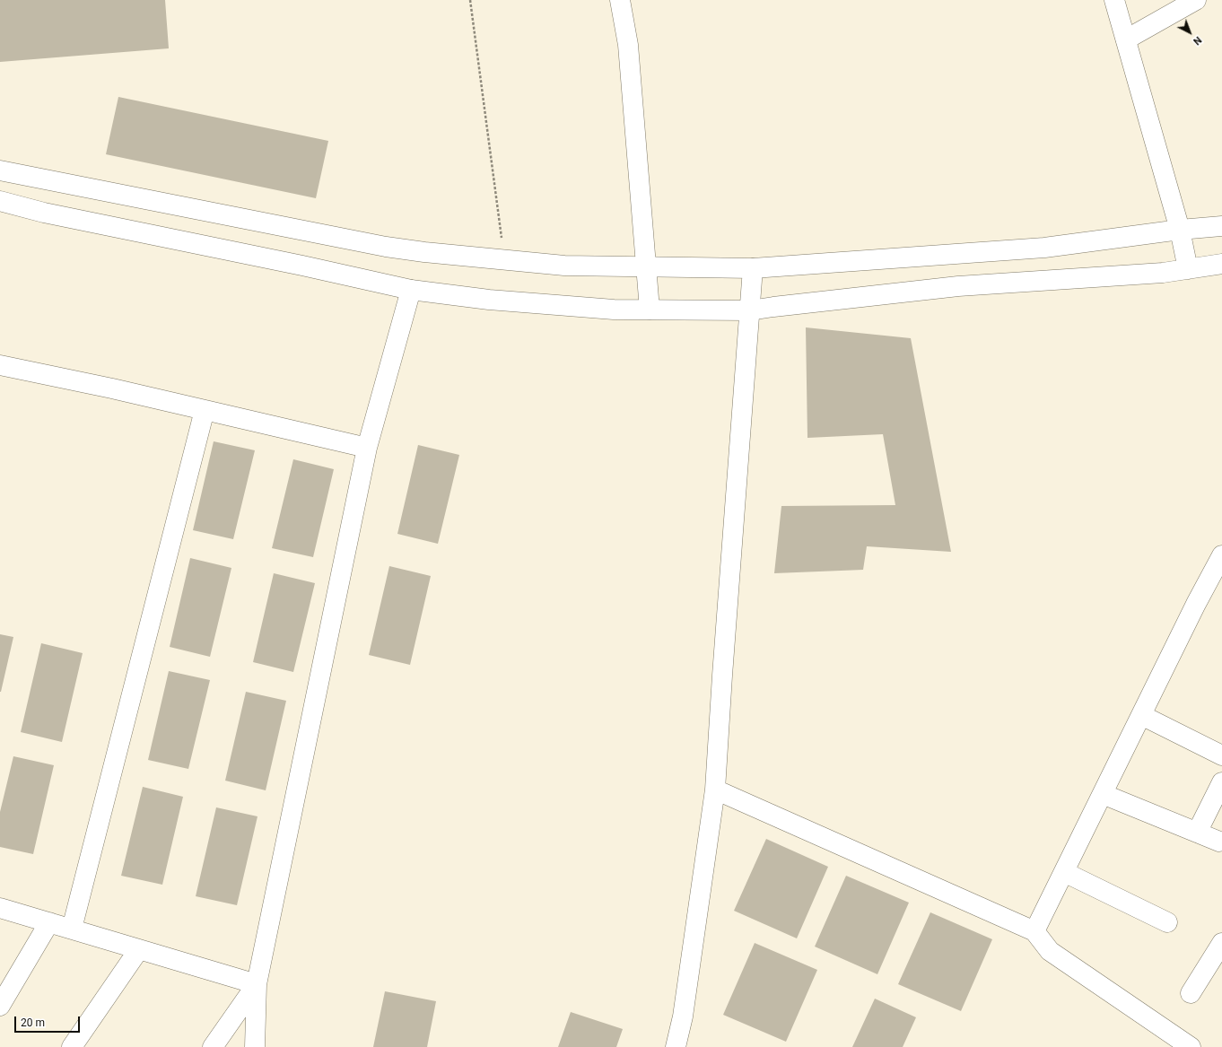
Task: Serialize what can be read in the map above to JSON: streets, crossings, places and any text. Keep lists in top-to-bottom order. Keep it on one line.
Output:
{"scale_bar":"20 m","north":"bottom right"}
